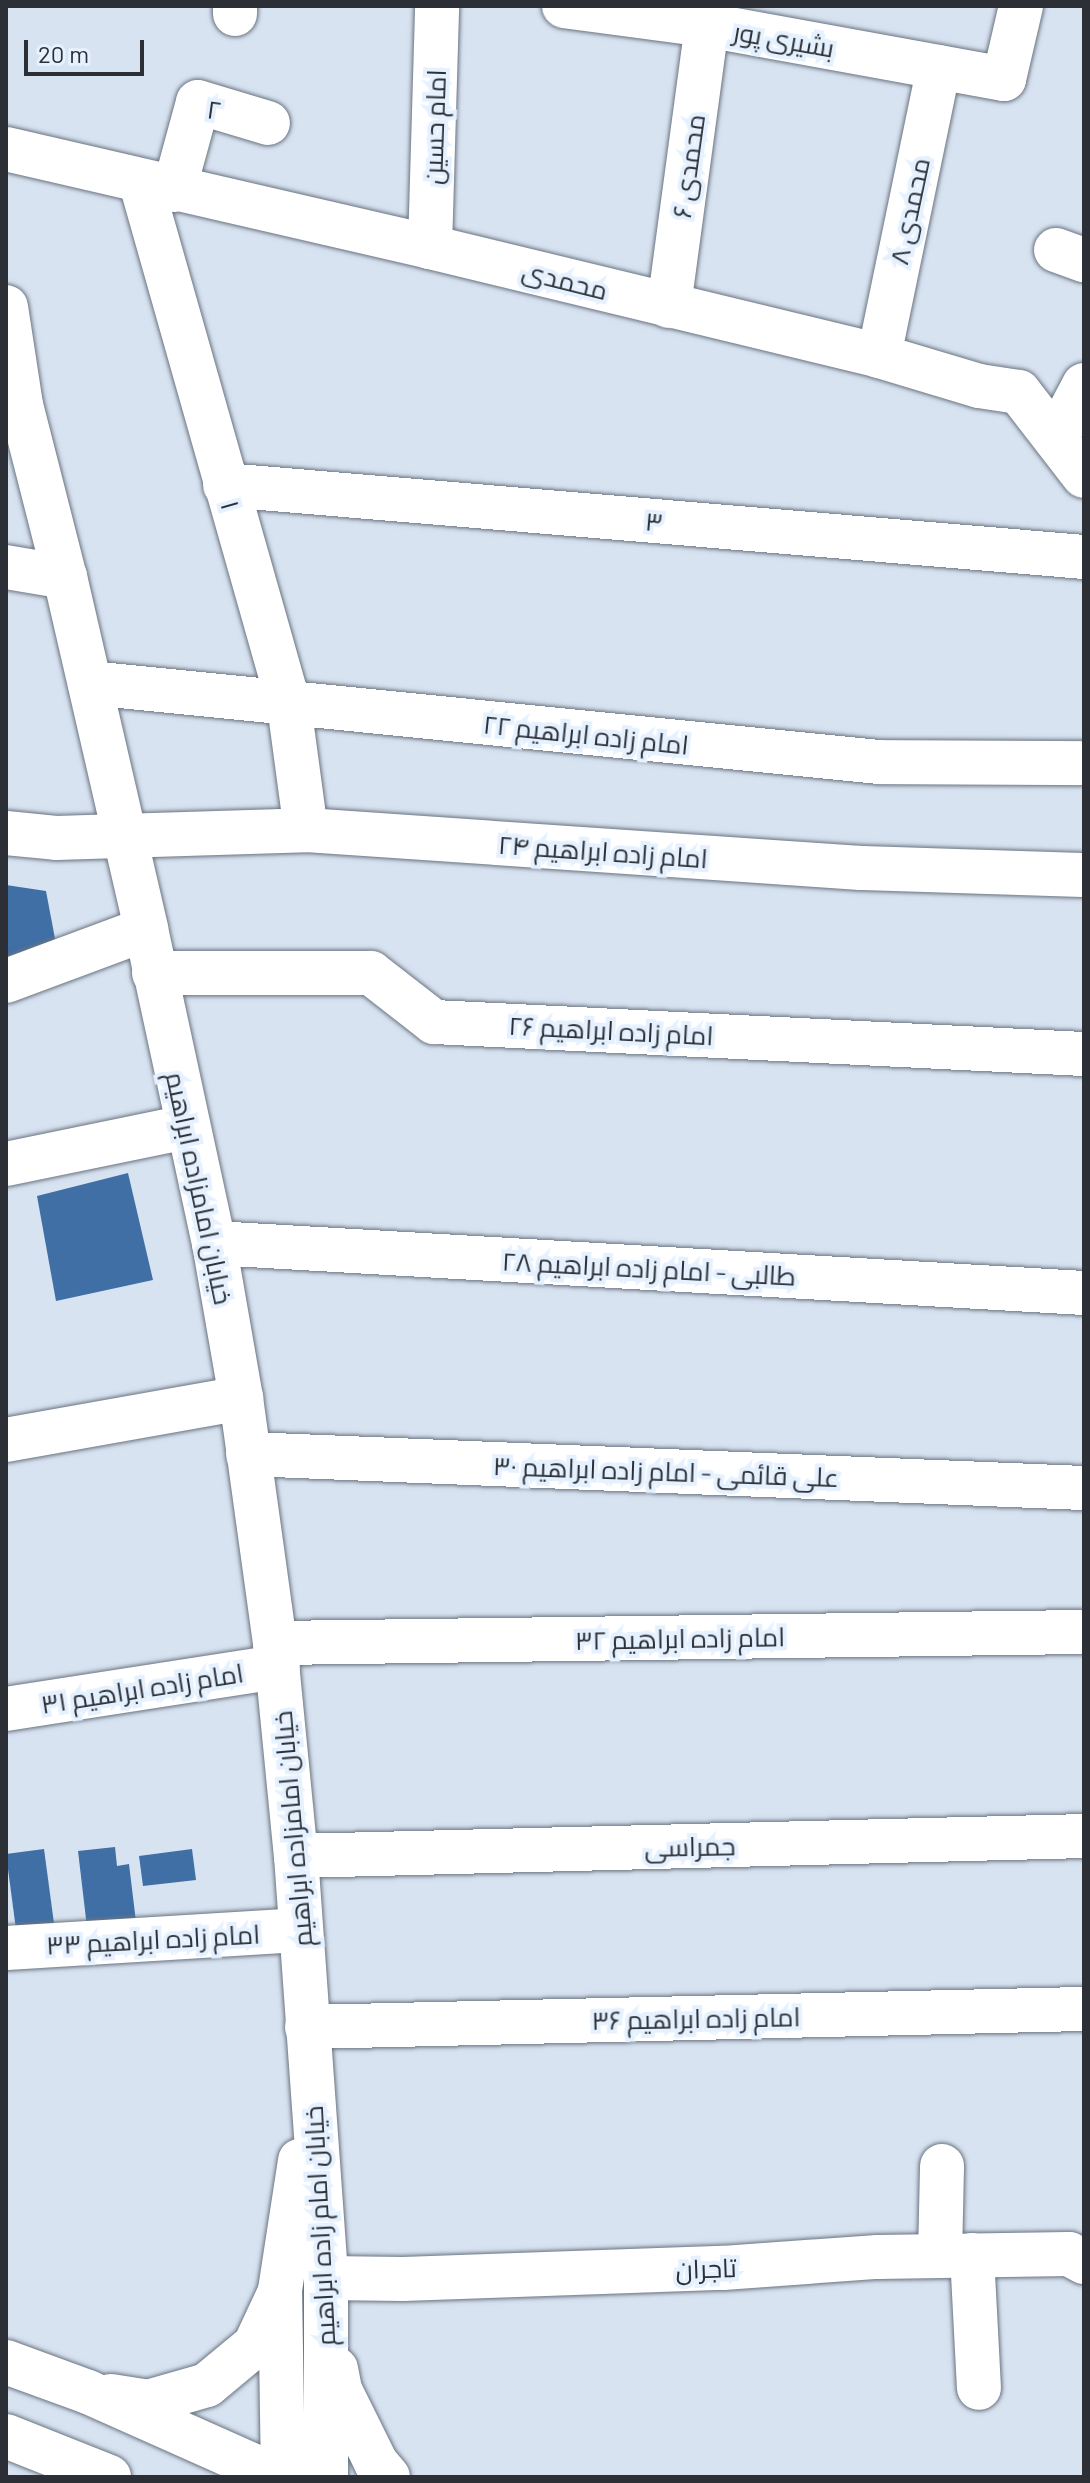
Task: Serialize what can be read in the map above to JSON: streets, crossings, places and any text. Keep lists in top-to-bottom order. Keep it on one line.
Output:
{"streets":{"street":["بشیری پور","۲","امام حسین","محمدی ۶","محمدی ۸","محمدی","۱","۳","امام زاده ابراهیم ۲۲","امام زاده ابراهیم ۲۴","امام زاده ابراهیم ۲۶","خیابان امامزاده ابراهیم","طالبی - امام زاده ابراهیم ۲۸","علی قائمی - امام زاده ابراهیم ۳۰","امام زاده ابراهیم ۳۲","امام زاده ابراهیم ۳۱","جمراسی","امام زاده ابراهیم ۳۳","امام زاده ابراهیم ۳۶","خیابان امام زاده ابراهیم","تاجران"]},"crossings":[["بشیری پور","محمدی ۶"],["بشیری پور","محمدی ۸"],["۲","محمدی"],["۲","۱"],["امام حسین","محمدی"],["محمدی ۶","محمدی"],["محمدی ۸","محمدی"],["محمدی","۱"],["۱","۳"],["۱","امام زاده ابراهیم ۲۲"],["۱","امام زاده ابراهیم ۲۴"],["امام زاده ابراهیم ۲۲","خیابان امامزاده ابراهیم"],["امام زاده ابراهیم ۲۴","خیابان امامزاده ابراهیم"],["امام زاده ابراهیم ۲۶","خیابان امامزاده ابراهیم"],["خیابان امامزاده ابراهیم","طالبی - امام زاده ابراهیم ۲۸"],["خیابان امامزاده ابراهیم","علی قائمی - امام زاده ابراهیم ۳۰"],["خیابان امامزاده ابراهیم","امام زاده ابراهیم ۳۲"],["خیابان امامزاده ابراهیم","امام زاده ابراهیم ۳۱"],["خیابان امامزاده ابراهیم","جمراسی"],["خیابان امامزاده ابراهیم","امام زاده ابراهیم ۳۳"],["خیابان امامزاده ابراهیم","امام زاده ابراهیم ۳۶"],["خیابان امامزاده ابراهیم","خیابان امام زاده ابراهیم"],["امام زاده ابراهیم ۳۲","امام زاده ابراهیم ۳۱"],["خیابان امام زاده ابراهیم","تاجران"]],"scale_bar":"20 m"}
